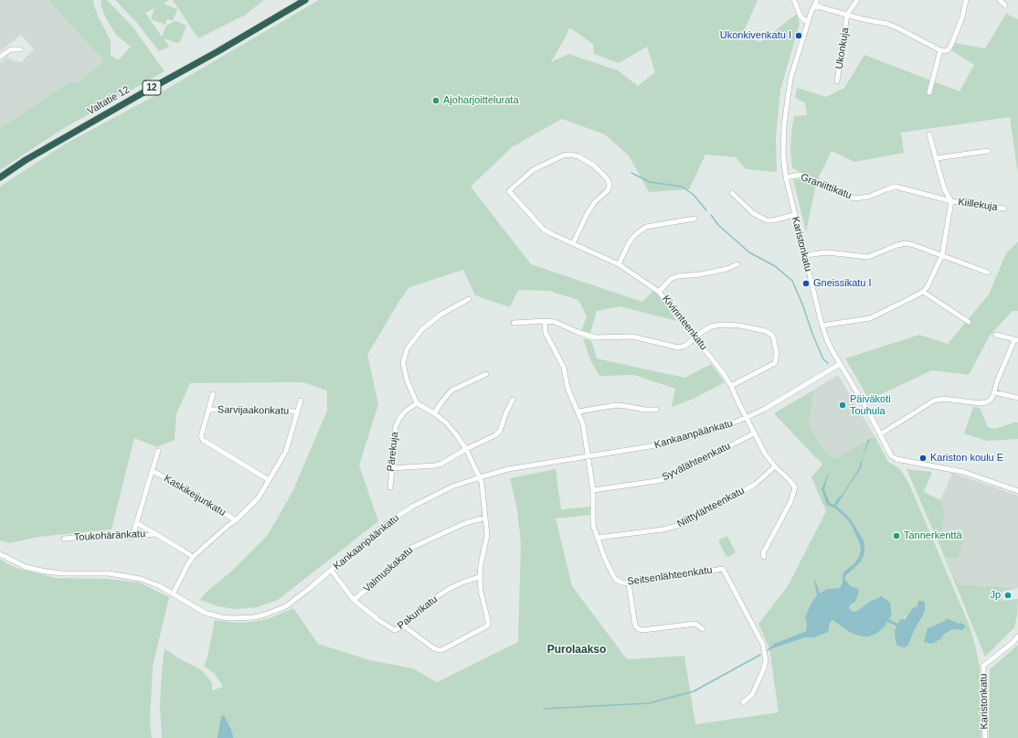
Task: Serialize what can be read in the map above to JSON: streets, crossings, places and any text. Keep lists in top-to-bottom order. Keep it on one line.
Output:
{"streets":{"highway":["12","Valtatie 12"],"street":["Ukonkuja","Graniittikatu","Kiillekuja","Karistonkatu","Kivirinteenkatu","Sarvijaakonkatu","Kankaanpäänkatu","Pärekuja","Syvälähteenkatu","Kaskikeijunkatu","Niittylähteenkatu","Toukohäränkatu","Valmuskakatu","Seitsenlähteenkatu","Pakurikatu"]},"crossings":[["Graniittikatu","Kiillekuja"],["Graniittikatu","Karistonkatu"],["Karistonkatu","Kankaanpäänkatu"],["Kivirinteenkatu","Kankaanpäänkatu"],["Kivirinteenkatu","Syvälähteenkatu"],["Kivirinteenkatu","Niittylähteenkatu"],["Kankaanpäänkatu","Seitsenlähteenkatu"],["Kankaanpäänkatu","Pakurikatu"],["Syvälähteenkatu","Seitsenlähteenkatu"],["Kaskikeijunkatu","Toukohäränkatu"],["Niittylähteenkatu","Seitsenlähteenkatu"],["Valmuskakatu","Pakurikatu"]],"districts":["Purolaakso"],"places":["Ukonkivenkatu I","Ajoharjoittelurata","Gneissikatu I","Päiväkoti Touhula","Kariston koulu E","Tannerkenttä","Jp"]}
